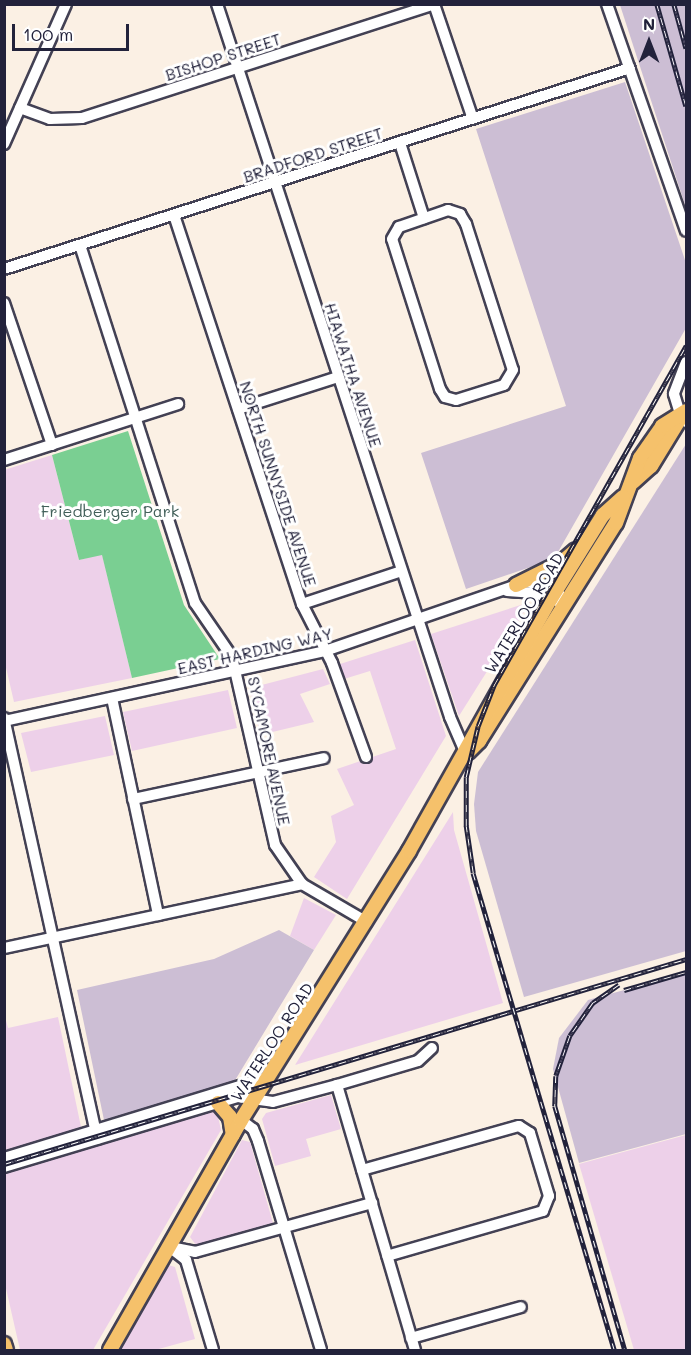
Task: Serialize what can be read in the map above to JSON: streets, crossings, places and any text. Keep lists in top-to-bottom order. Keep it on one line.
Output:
{"streets":{"main road":["WATERLOO ROAD"],"street":["BISHOP STREET","BRADFORD STREET","HIAWATHA AVENUE","NORTH SUNNYSIDE AVENUE","EAST HARDING WAY","SYCAMORE AVENUE"]},"crossings":[["BISHOP STREET","HIAWATHA AVENUE"],["BRADFORD STREET","HIAWATHA AVENUE"],["BRADFORD STREET","NORTH SUNNYSIDE AVENUE"],["BRADFORD STREET","SYCAMORE AVENUE"],["HIAWATHA AVENUE","WATERLOO ROAD"],["HIAWATHA AVENUE","EAST HARDING WAY"],["NORTH SUNNYSIDE AVENUE","EAST HARDING WAY"],["WATERLOO ROAD","EAST HARDING WAY"],["WATERLOO ROAD","SYCAMORE AVENUE"],["EAST HARDING WAY","SYCAMORE AVENUE"]],"parks":["Friedberger Park"],"scale_bar":"100 m","north":"top"}
